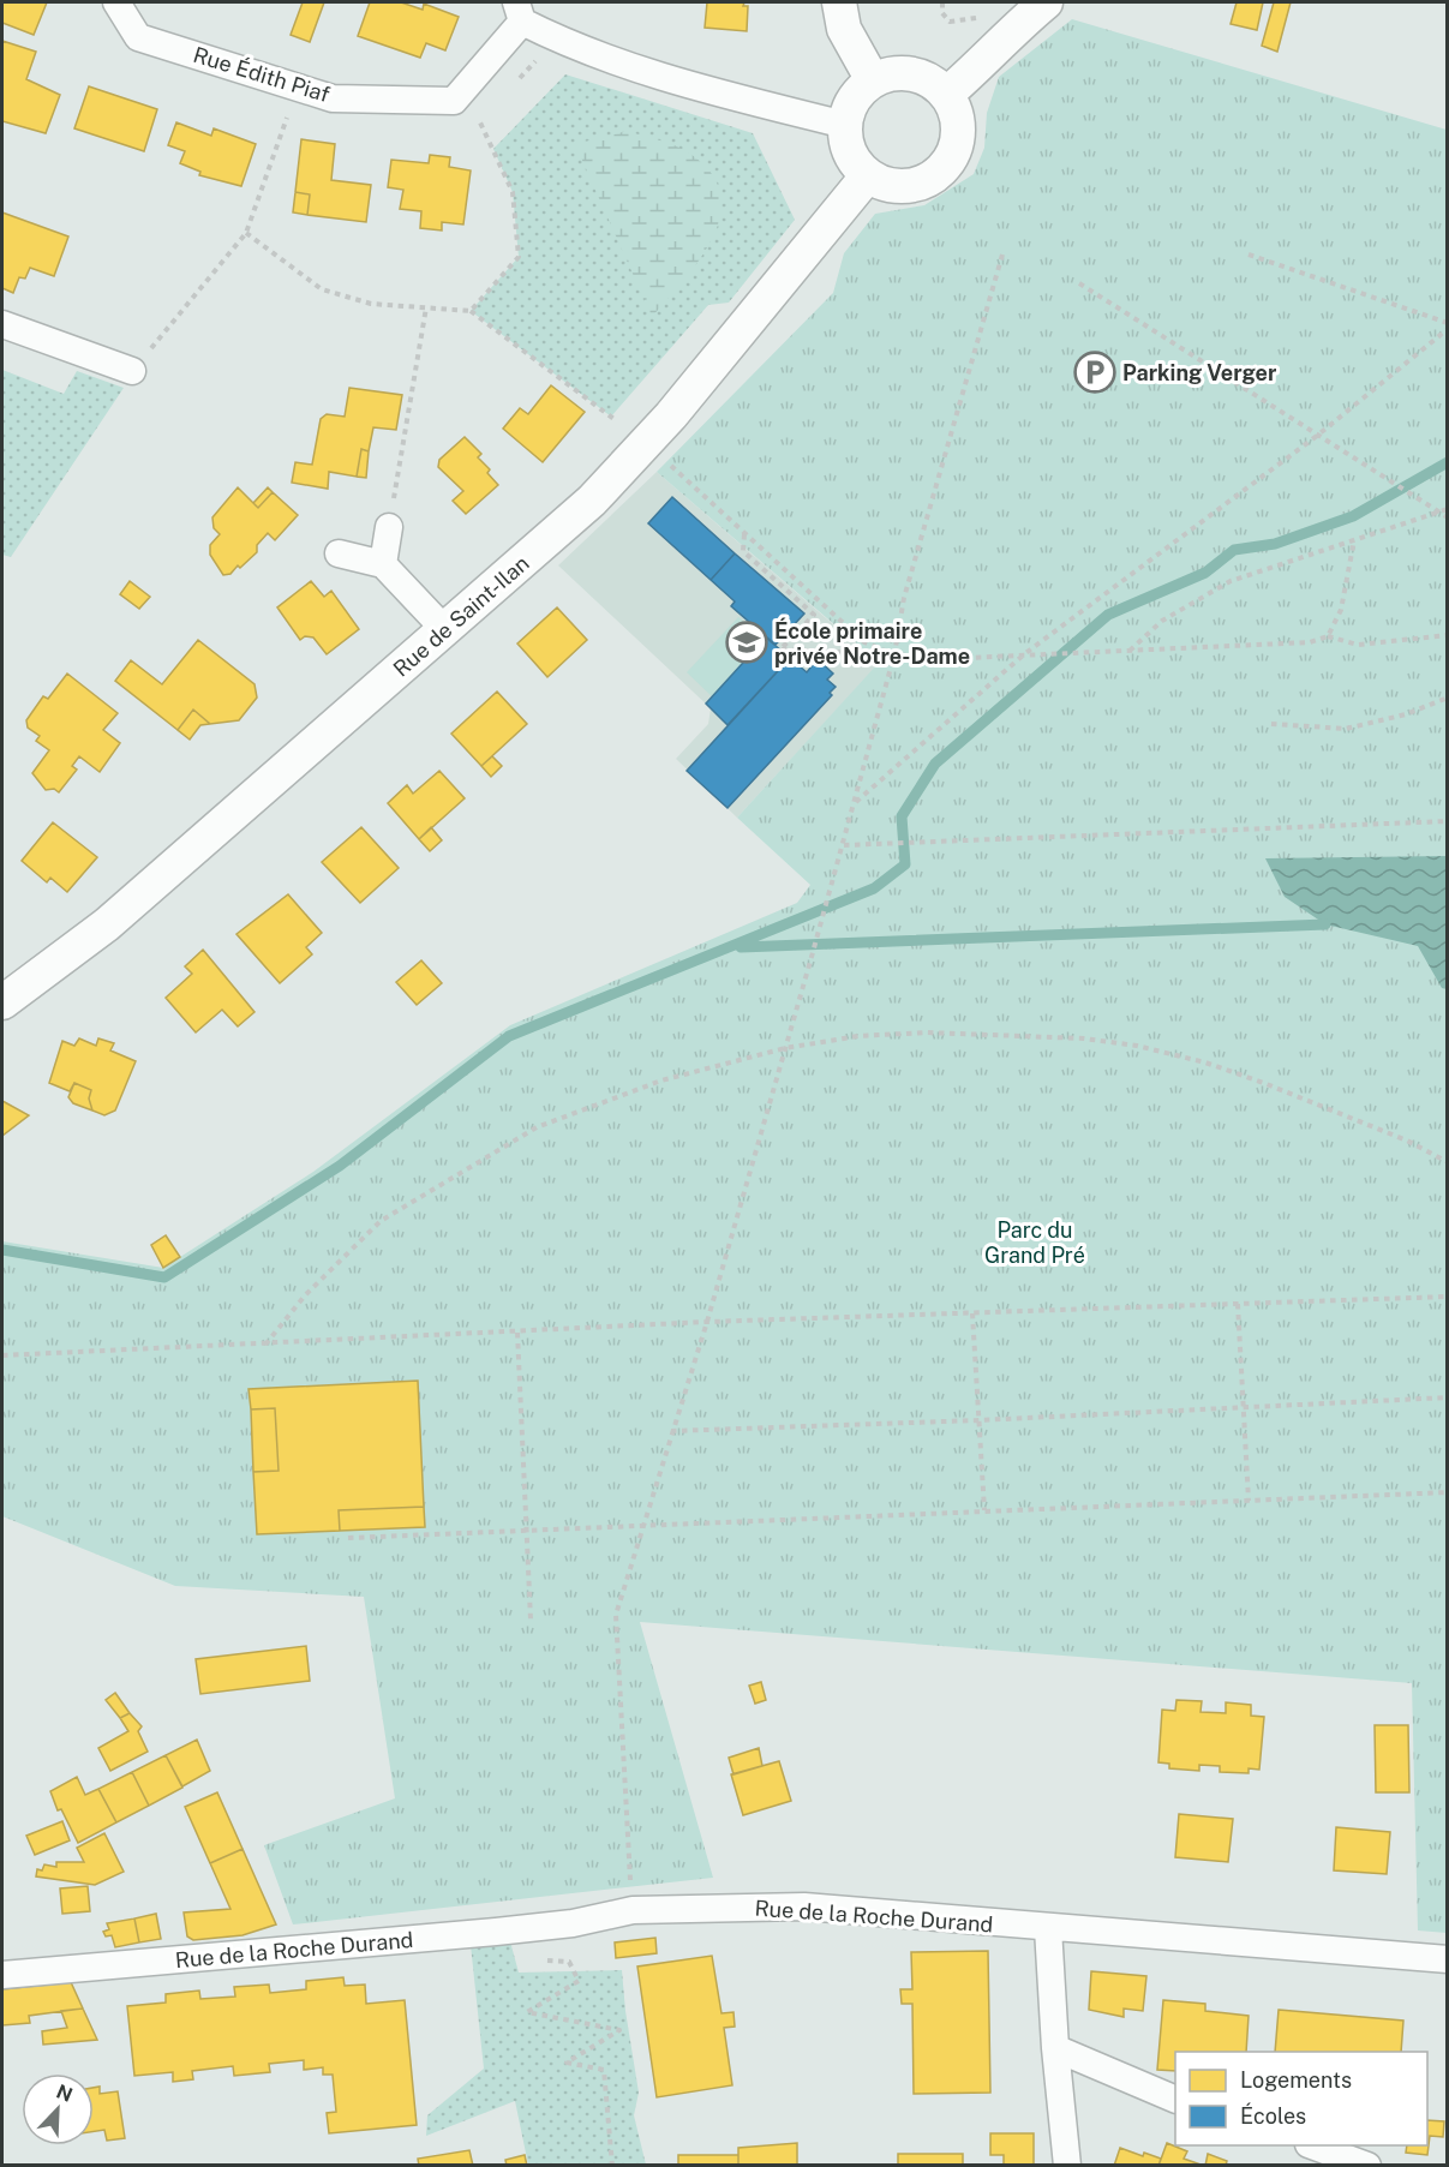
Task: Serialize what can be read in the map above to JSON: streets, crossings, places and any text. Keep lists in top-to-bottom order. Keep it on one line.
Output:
{"streets":{"street":["Rue Édith Piaf","Rue de Saint-Ilan","Rue de la Roche Durand"]},"parks":["Parc du Grand Pré"],"places":{"parking":["Parking Verger"],"school or university":["École primaire privée Notre-Dame"]},"legend":["Logements","Écoles"],"north":"top right"}
